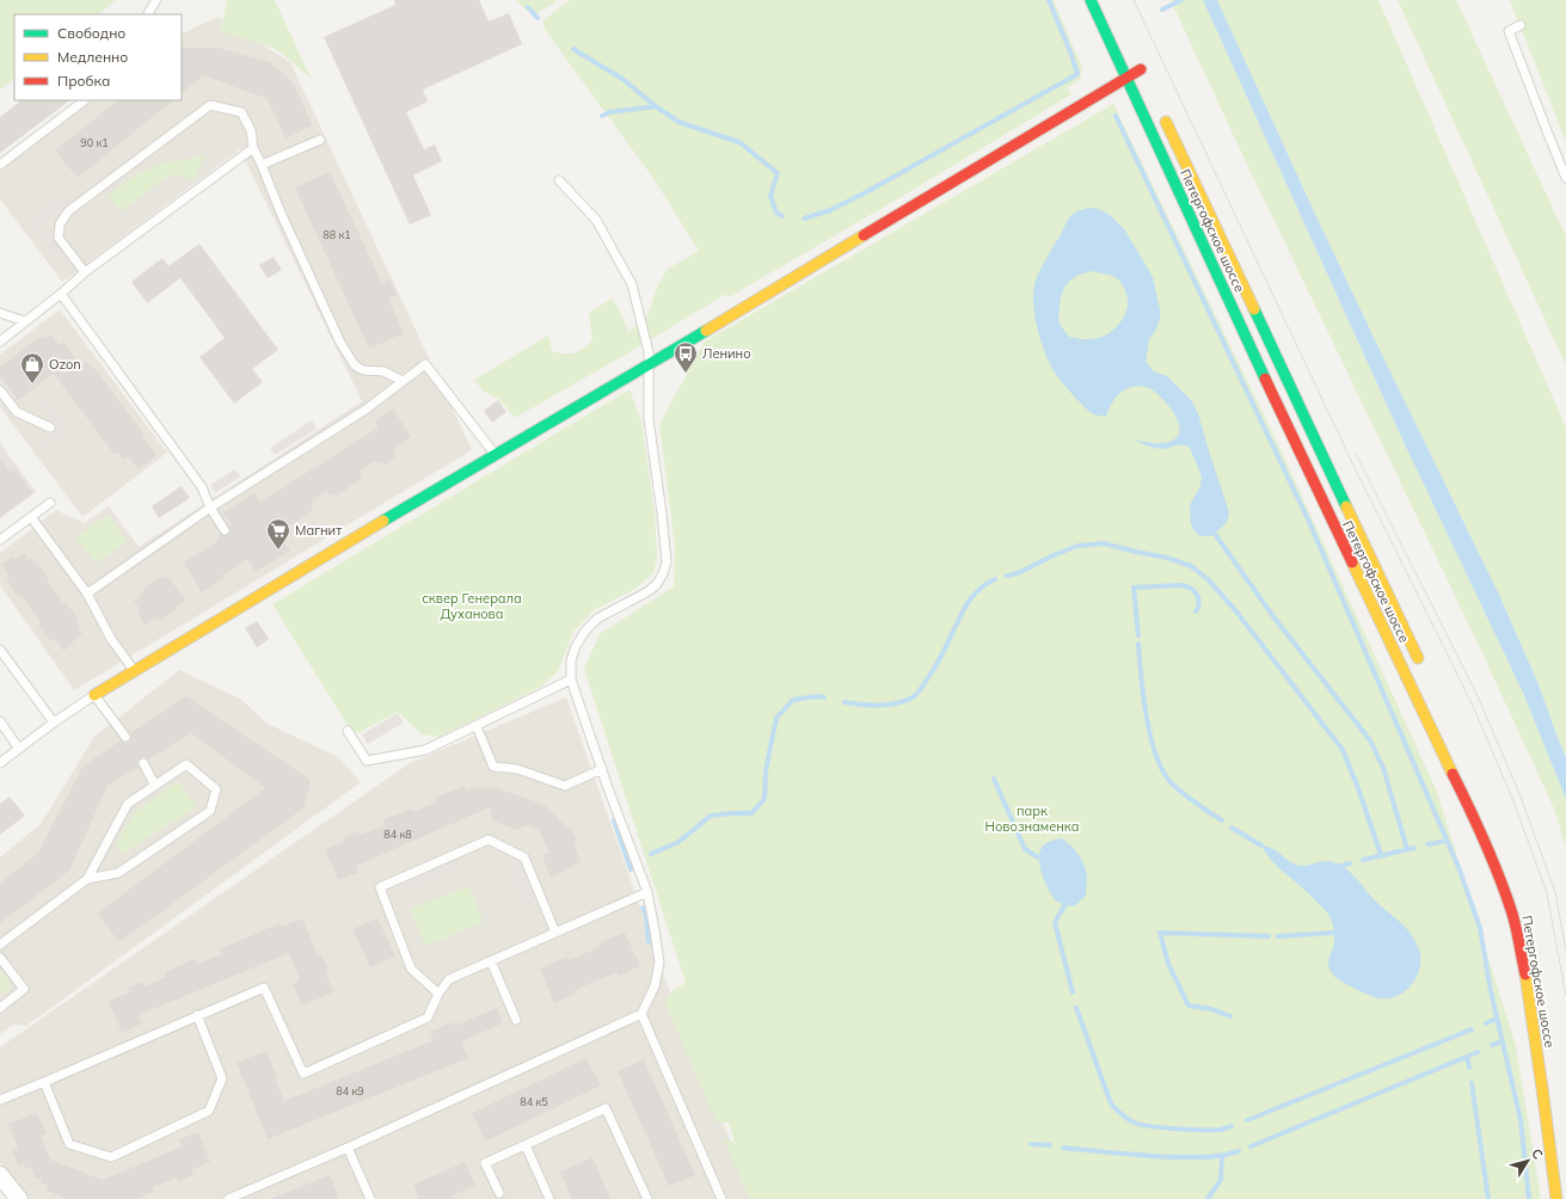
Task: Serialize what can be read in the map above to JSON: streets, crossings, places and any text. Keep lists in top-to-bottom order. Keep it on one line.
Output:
{"streets":{"main road":["Петергофское шоссе"]},"parks":["сквер Генерала Духанова","парк Новознаменка"],"places":{"bus stop":["Ленино"],"shop":["Ozon"],"supermarket":["Магнит"]},"house_numbers":["90 к1","88 к1","84 к8","84 к9","84 к5"],"legend":["Свободно","Медленно","Пробка"],"north":"top right"}
